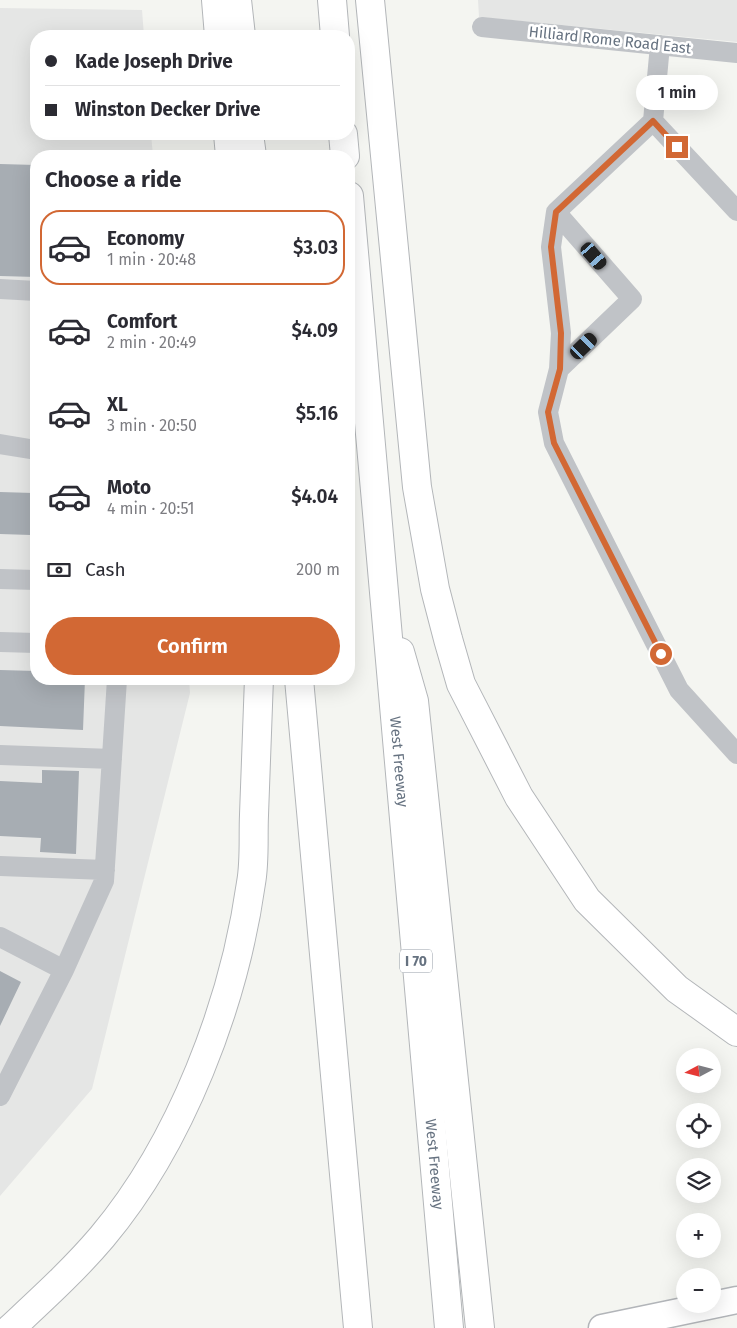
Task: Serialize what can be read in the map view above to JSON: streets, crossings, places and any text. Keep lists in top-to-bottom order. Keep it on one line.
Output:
{"streets":{"highway":["West Freeway","I 70"],"street":["Hilliard Rome Road East"]},"north":"left","page":{"banner":["Kade Joseph Drive","Winston Decker Drive"],"bubble":"1 min","heading":"Choose a ride","list":[{"name":"Economy","note":"1 min · 20:48","value":"$3.03"},{"name":"Comfort","note":"2 min · 20:49","value":"$4.09"},{"name":"XL","note":"3 min · 20:50","value":"$5.16"},{"name":"Moto","note":"4 min · 20:51","value":"$4.04"}],"pay":["Cash","200 m"],"buttons":"Confirm","map_buttons":["+","−"]}}
